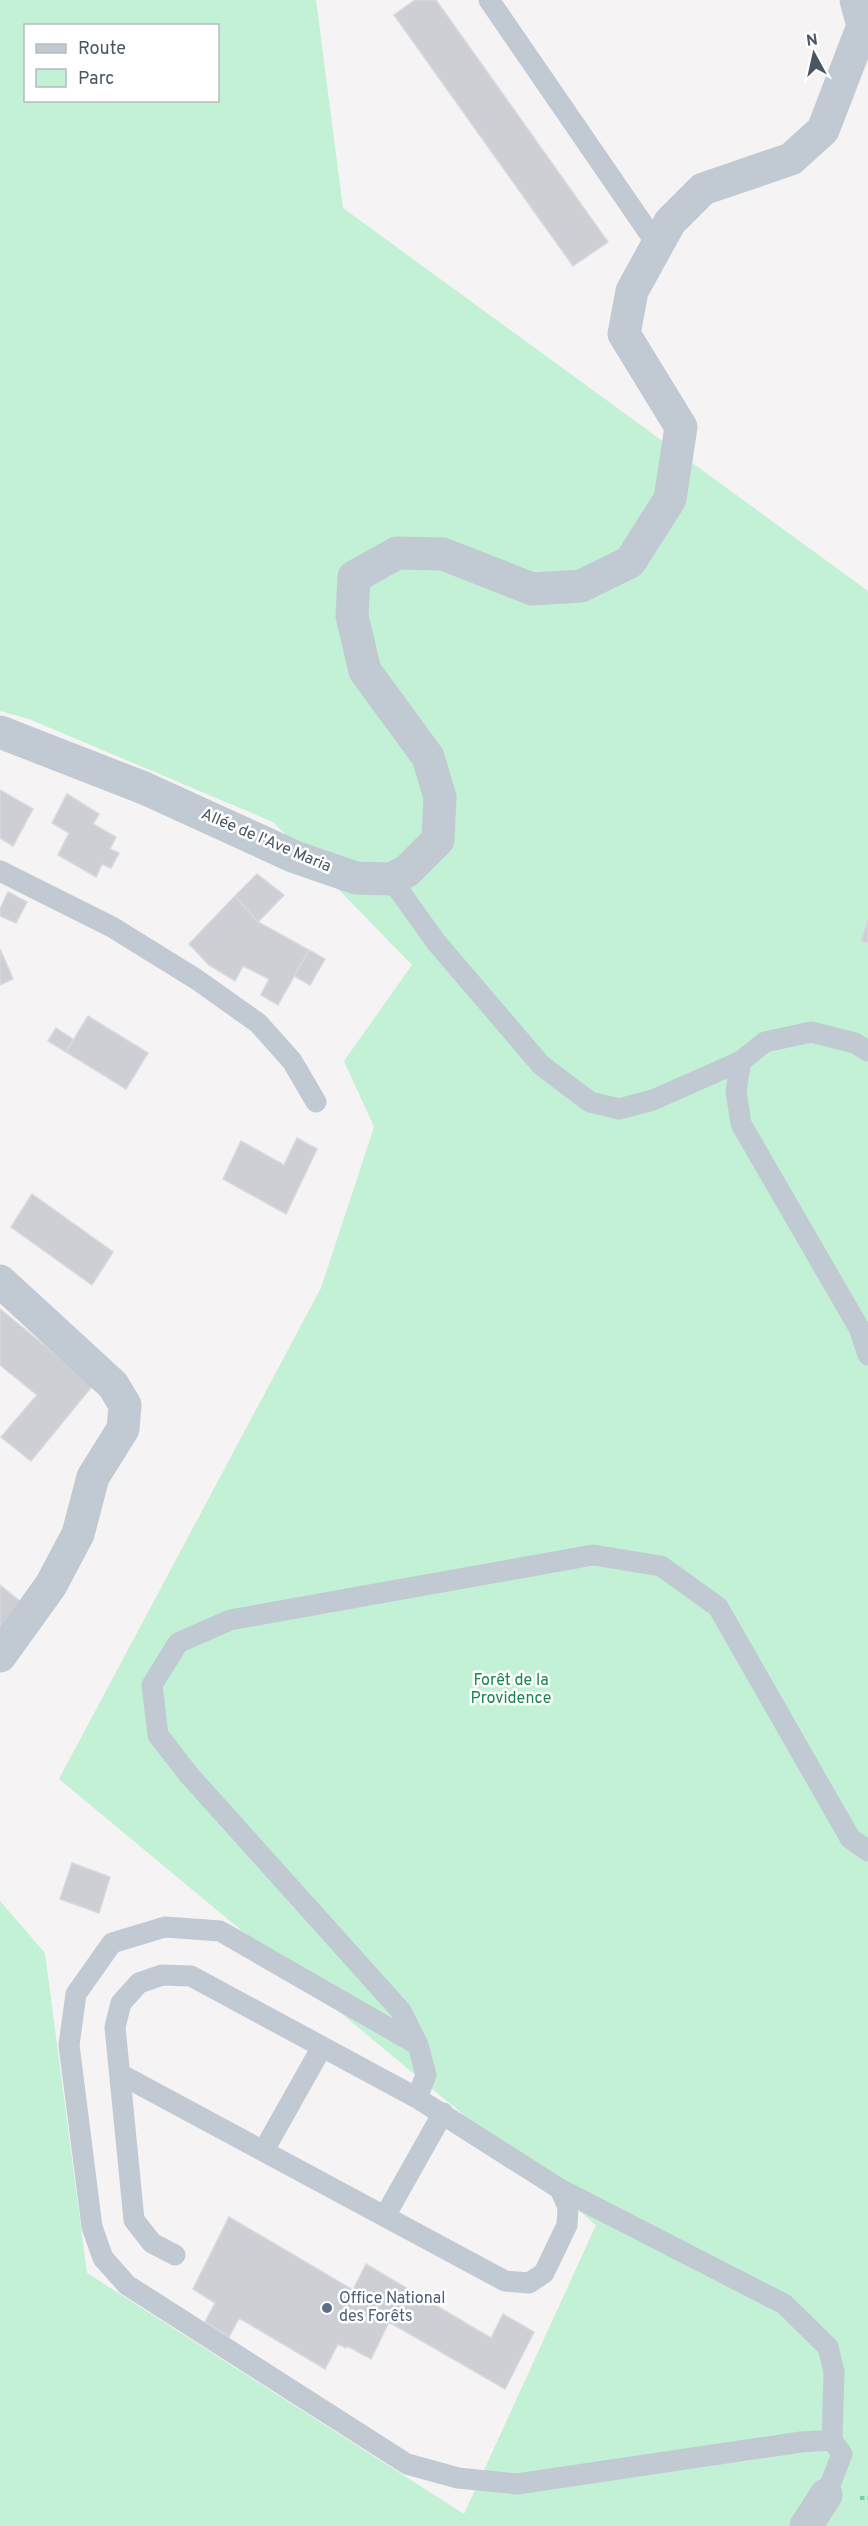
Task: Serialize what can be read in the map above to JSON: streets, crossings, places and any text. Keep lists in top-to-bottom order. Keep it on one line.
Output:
{"streets":{"street":["Allée de l'Ave Maria"]},"parks":["Forêt de la Providence"],"places":["Office National des Forêts"],"legend":["Route","Parc"],"north":"top"}
